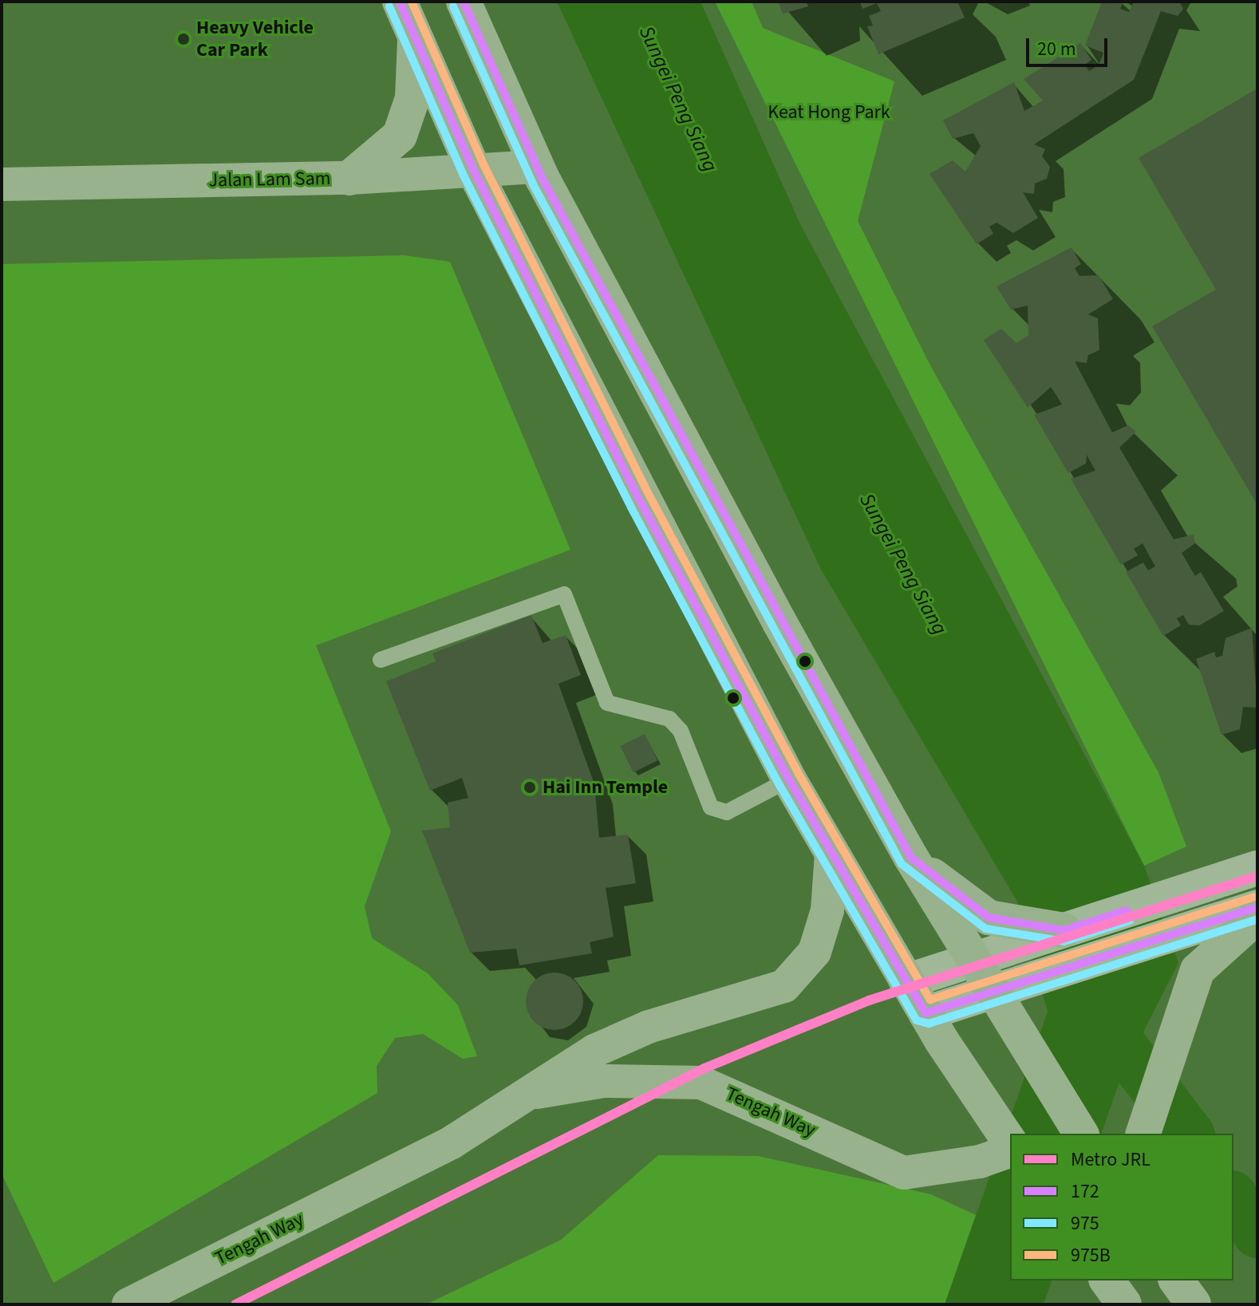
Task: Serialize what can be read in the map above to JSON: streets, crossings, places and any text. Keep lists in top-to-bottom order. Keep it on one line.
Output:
{"streets":{"street":["Jalan Lam Sam","Tengah Way"]},"water":["Sungei Peng Siang"],"parks":["Keat Hong Park"],"places":["Heavy Vehicle Car Park","Hai Inn Temple"],"lines":["transit line 172","transit line 975B","transit line 975","metro line JRL"],"legend":["Metro JRL","172","975","975B"],"scale_bar":"20 m"}
